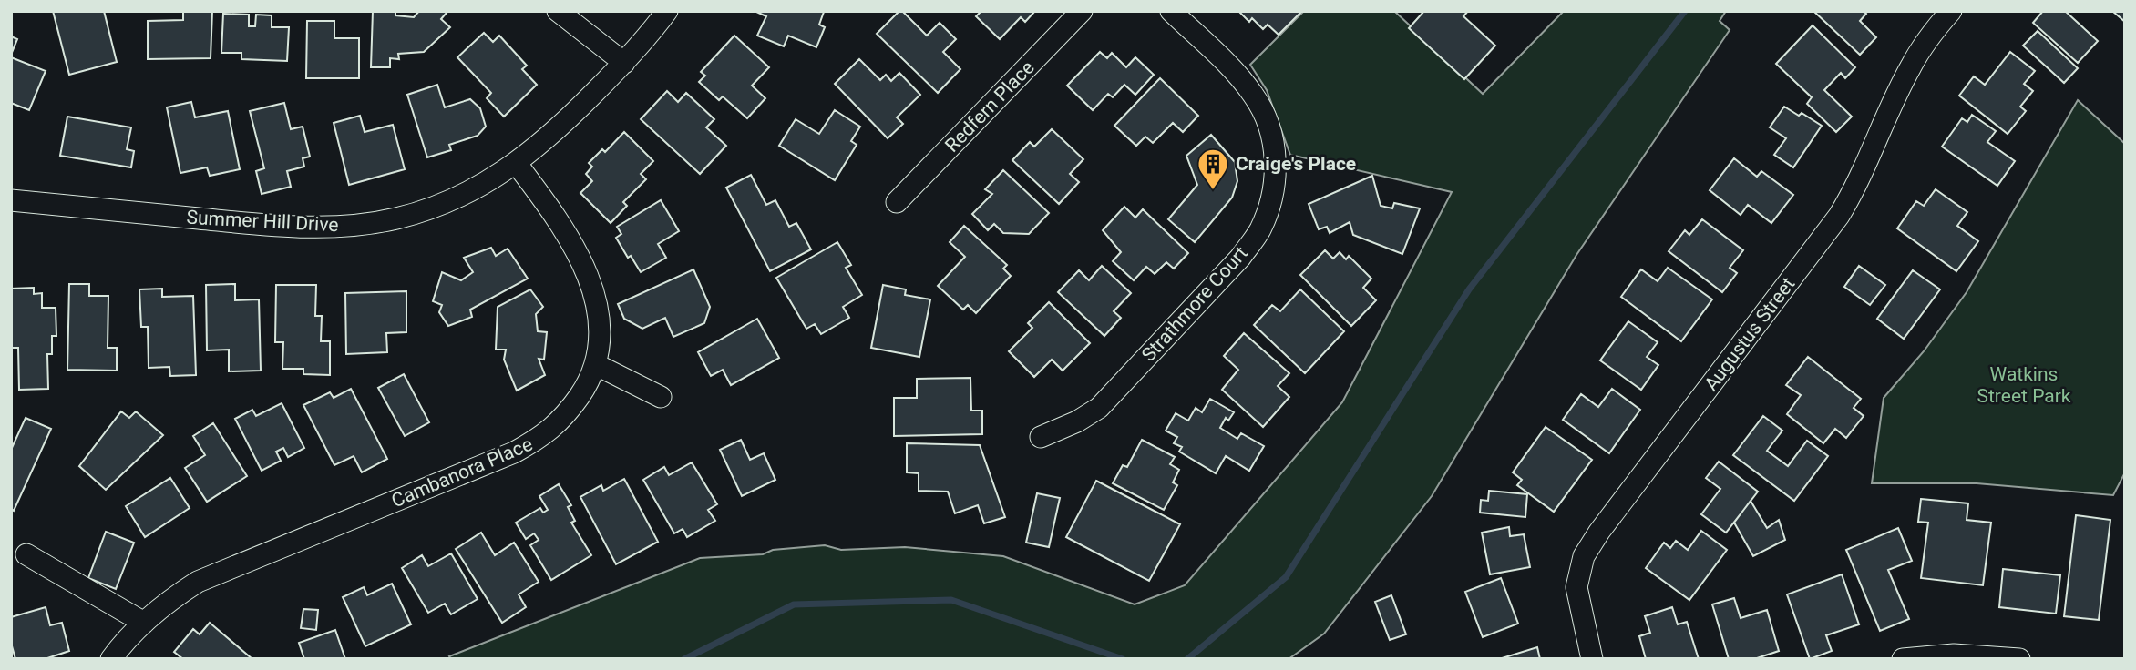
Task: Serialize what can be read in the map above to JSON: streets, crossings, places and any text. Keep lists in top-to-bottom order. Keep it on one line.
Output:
{"streets":{"street":["Redfern Place","Summer Hill Drive","Strathmore Court","Augustus Street","Cambanora Place"]},"crossings":[["Summer Hill Drive","Cambanora Place"]],"parks":["Watkins Street Park"],"places":{"building":["Craige's Place"]}}
